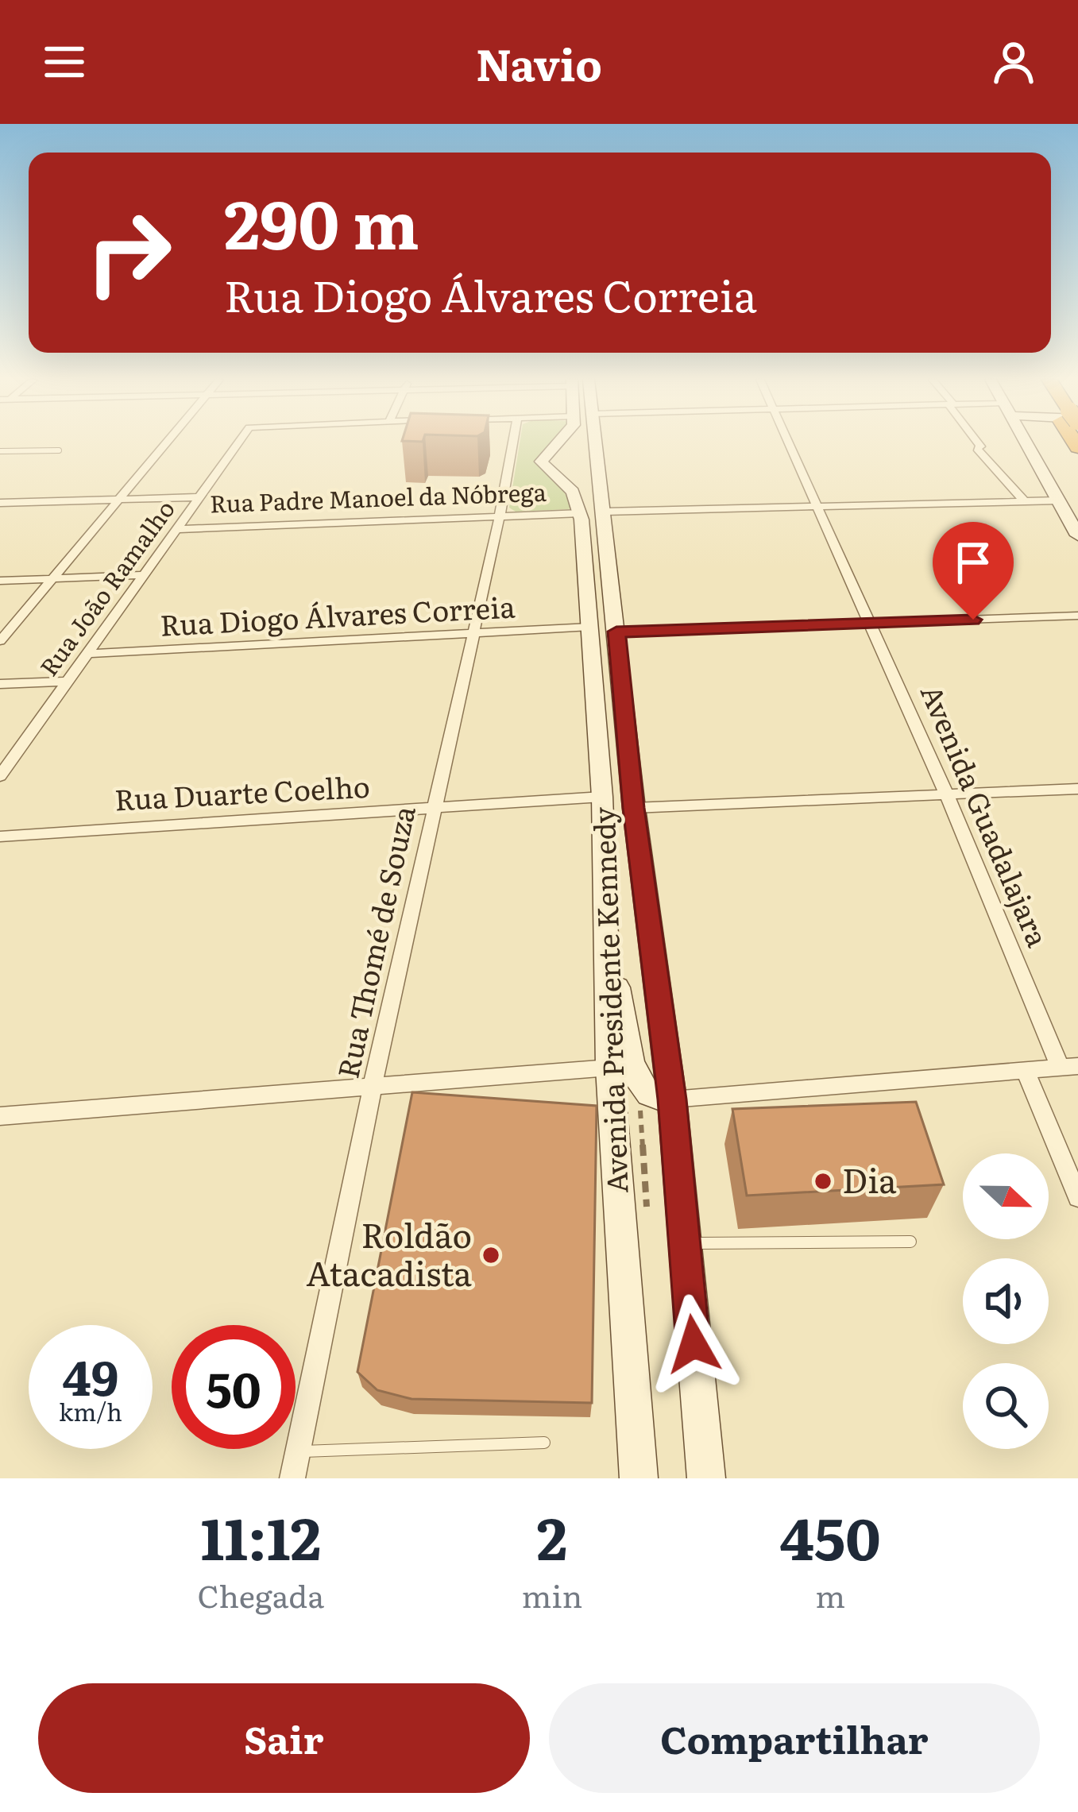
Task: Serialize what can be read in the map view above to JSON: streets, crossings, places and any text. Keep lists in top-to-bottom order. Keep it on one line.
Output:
{"streets":{"main road":["Avenida Presidente Kennedy"],"street":["Rua Padre Manoel da Nóbrega","Rua João Ramalho","Rua Diogo Álvares Correia","Rua Duarte Coelho","Avenida Guadalajara","Rua Thomé de Souza"]},"crossings":[["Rua Padre Manoel da Nóbrega","Rua João Ramalho"],["Rua Padre Manoel da Nóbrega","Avenida Guadalajara"],["Rua Padre Manoel da Nóbrega","Rua Thomé de Souza"],["Rua Padre Manoel da Nóbrega","Avenida Presidente Kennedy"],["Rua João Ramalho","Rua Diogo Álvares Correia"],["Rua Diogo Álvares Correia","Rua Thomé de Souza"],["Rua Diogo Álvares Correia","Avenida Presidente Kennedy"],["Rua Duarte Coelho","Rua Thomé de Souza"],["Rua Duarte Coelho","Avenida Presidente Kennedy"]],"places":["Dia","Roldão Atacadista"],"north":"right","page":{"header":"Navio","turn":["290 m","Rua Diogo Álvares Correia"],"speed":"49 km/h","limit":"50","eta":["11:12","Chegada","2","min","450","m"],"buttons":["Sair","Compartilhar"]}}
